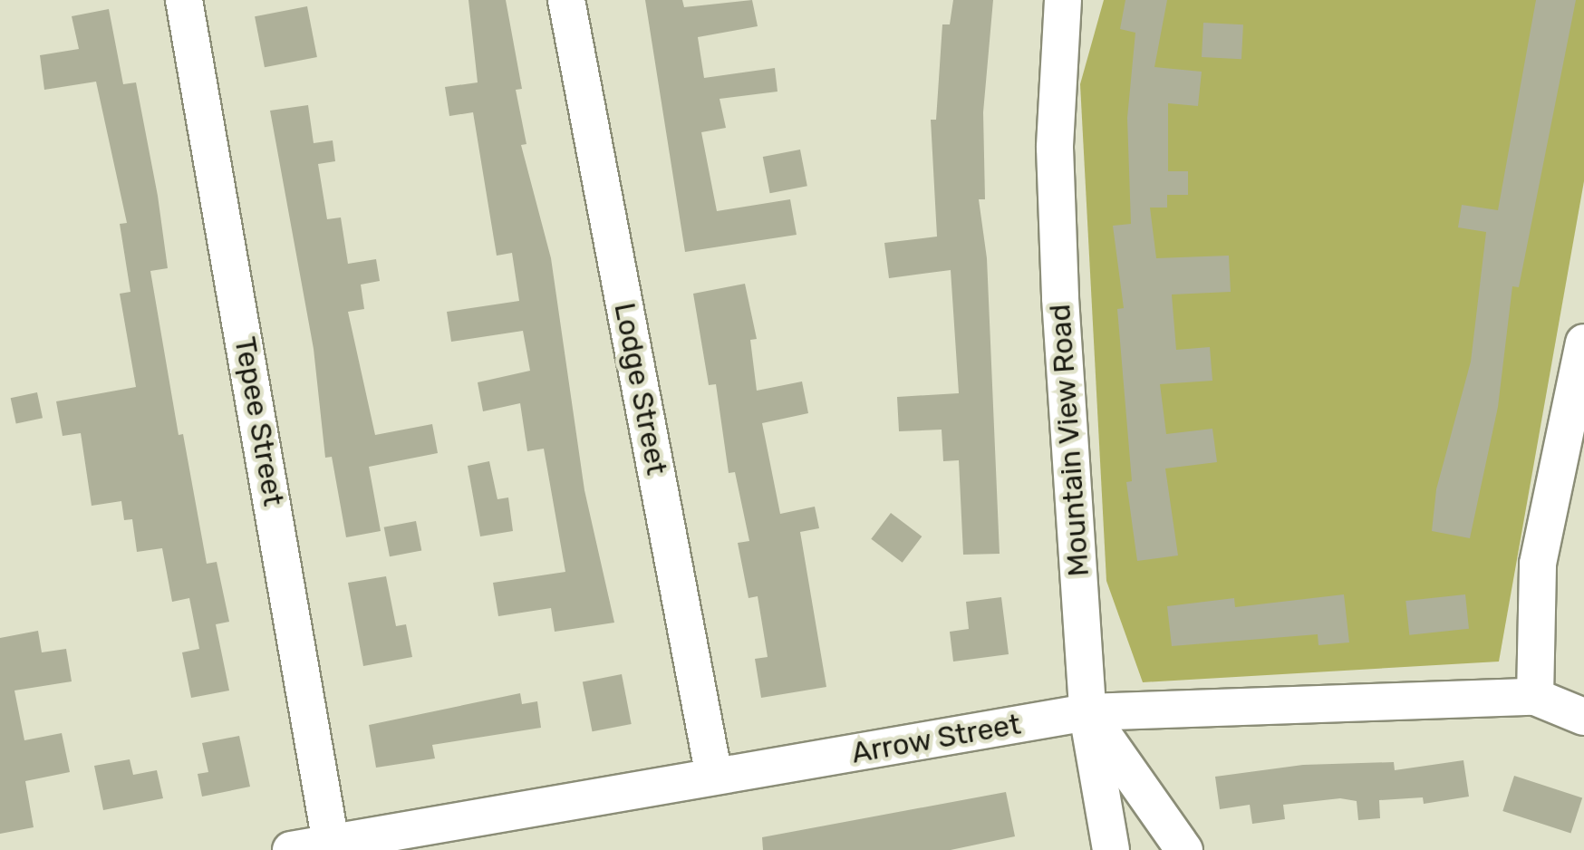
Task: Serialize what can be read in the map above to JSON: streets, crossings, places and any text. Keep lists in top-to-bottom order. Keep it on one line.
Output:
{"streets":{"street":["Lodge Street","Tepee Street","Mountain View Road","Arrow Street"]},"crossings":[["Lodge Street","Arrow Street"],["Tepee Street","Arrow Street"],["Mountain View Road","Arrow Street"]]}
